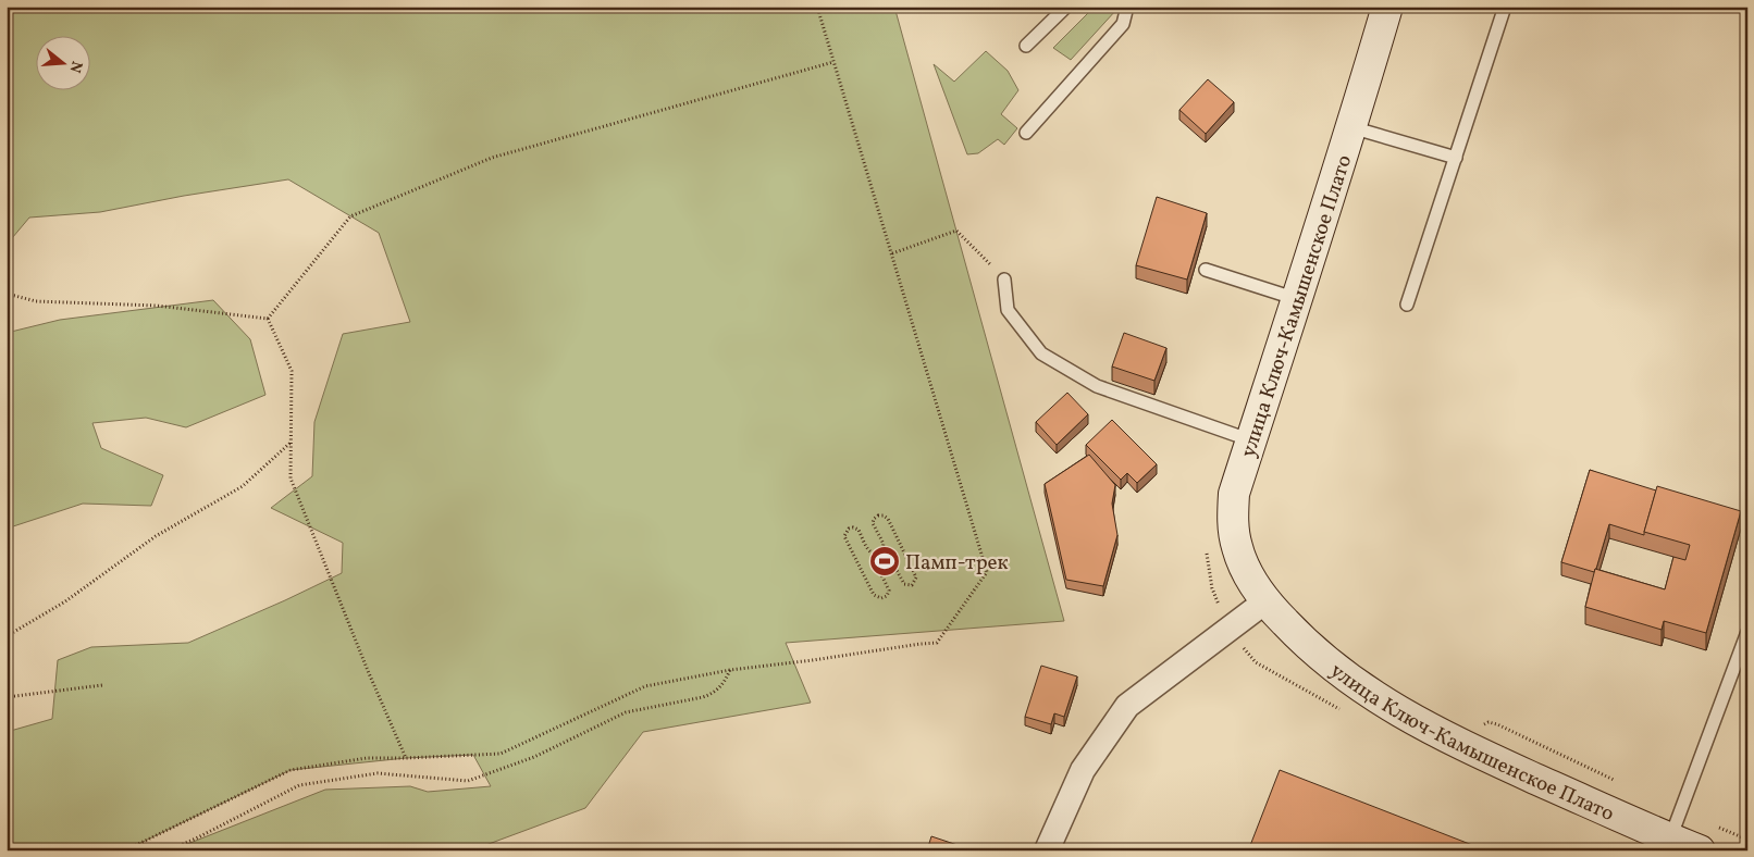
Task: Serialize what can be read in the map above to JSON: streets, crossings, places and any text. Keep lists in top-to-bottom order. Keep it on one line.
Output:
{"streets":{"main road":["улица Ключ-Камышенское Плато"]},"places":{"sports":["Памп-трек"]},"north":"right"}
